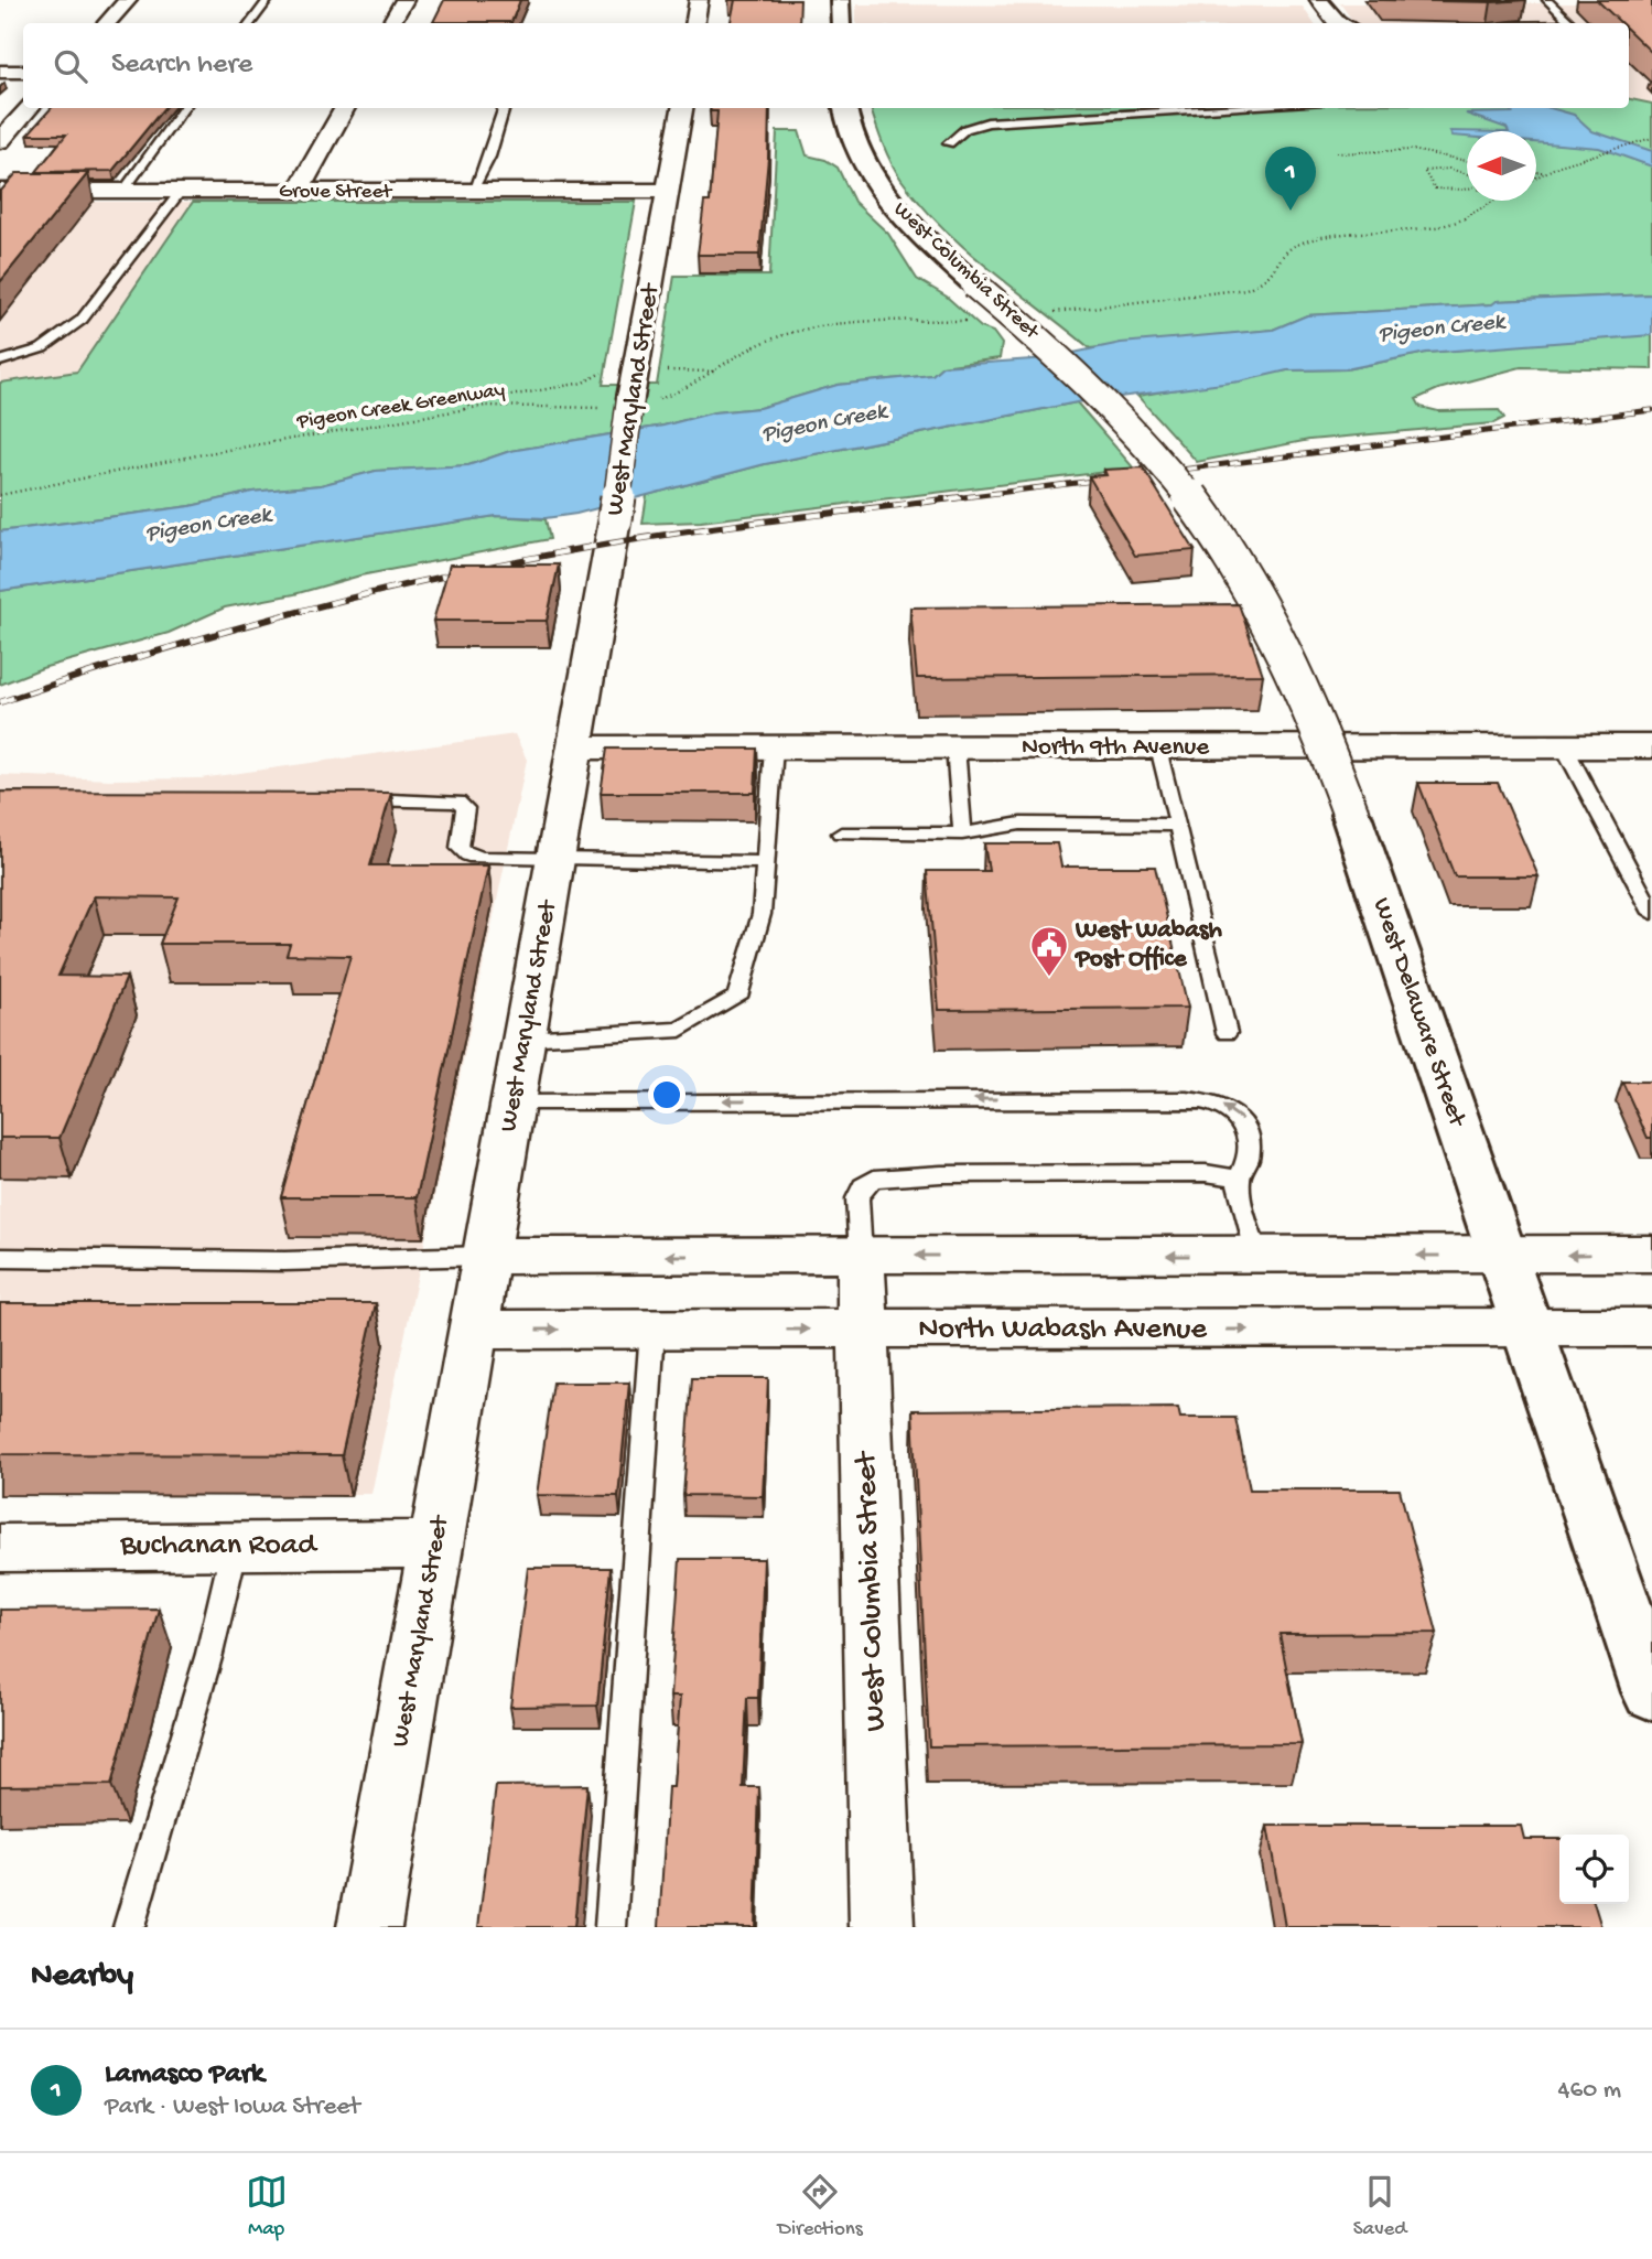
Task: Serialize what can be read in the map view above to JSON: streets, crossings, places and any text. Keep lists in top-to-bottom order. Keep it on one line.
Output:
{"streets":{"main road":["West Columbia Street","West Delaware Street"],"street":["Grove Street","West Maryland Street","North 9th Avenue","North Wabash Avenue","Buchanan Road"],"path":["Pigeon Creek Greenway"]},"crossings":[["Grove Street","West Maryland Street"],["West Columbia Street","West Delaware Street"],["West Columbia Street","North Wabash Avenue"],["West Maryland Street","Pigeon Creek Greenway"],["West Maryland Street","North 9th Avenue"],["West Maryland Street","North Wabash Avenue"],["West Maryland Street","Buchanan Road"],["West Delaware Street","North Wabash Avenue"]],"water":["Pigeon Creek"],"places":{"public building":["West Wabash Post Office"]},"north":"left","page":{"search":"Search here","pins":"1","heading":"Nearby","list":[{"mark":"1","name":"Lamasco Park","note":"Park · West Iowa Street","value":"460 m"}],"nav":["Map","Directions","Saved"]}}
